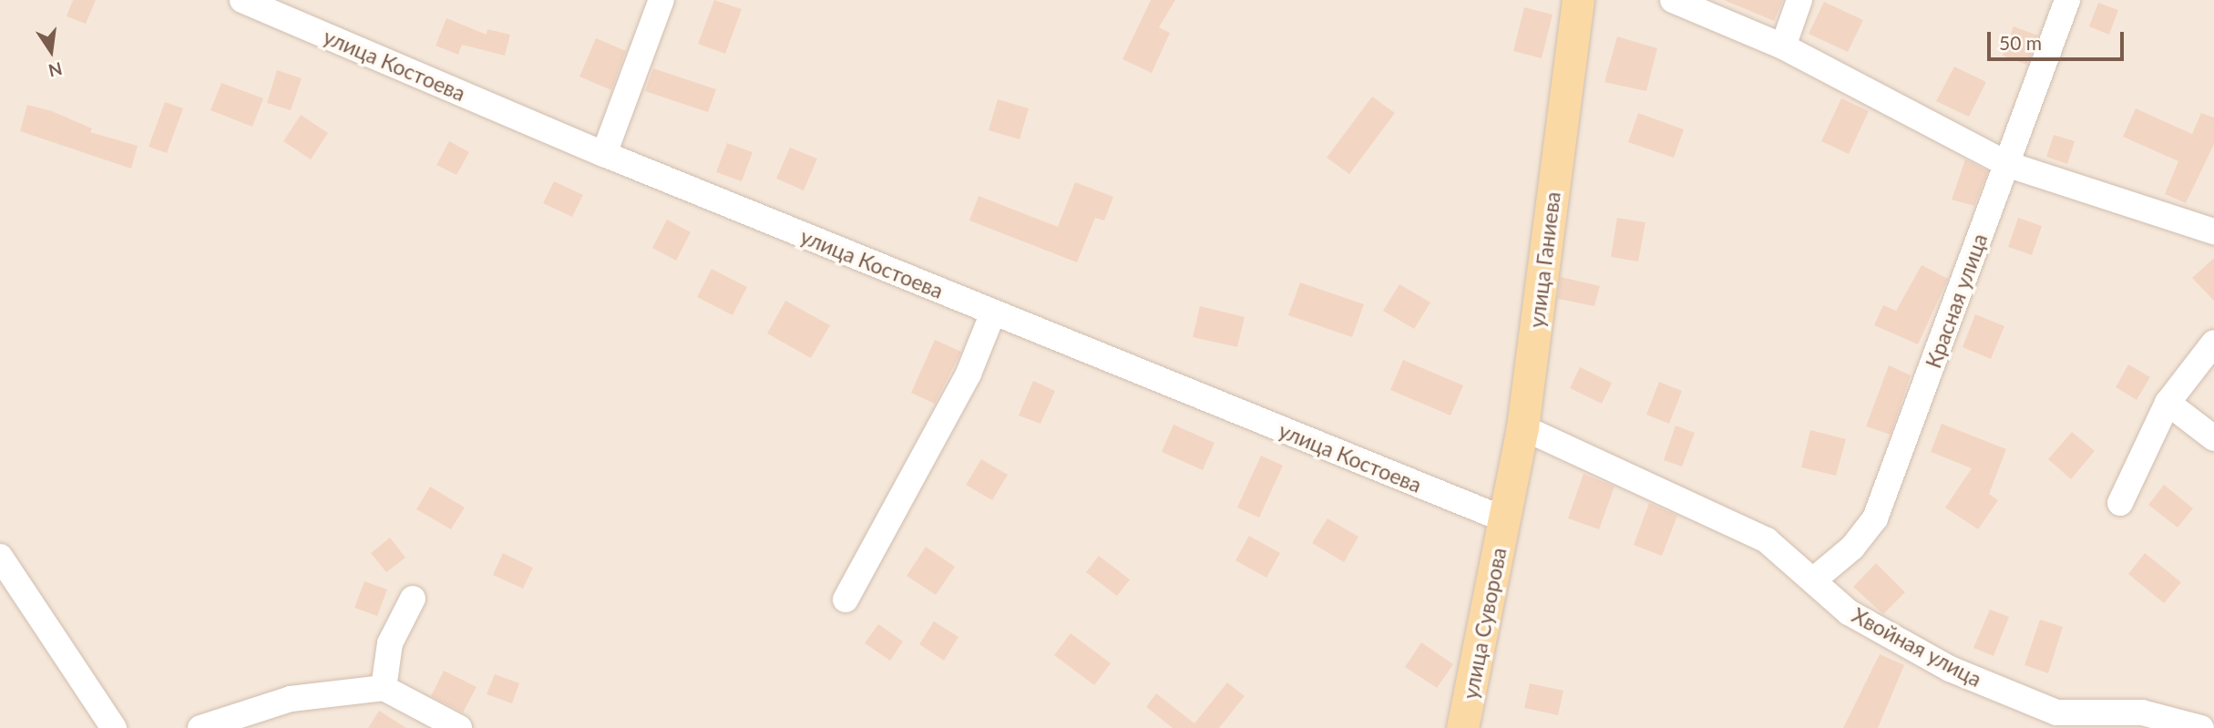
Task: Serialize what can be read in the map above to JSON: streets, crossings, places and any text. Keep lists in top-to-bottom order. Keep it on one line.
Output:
{"streets":{"main road":["улица Ганиева","улица Суворова"],"street":["улица Костоева","Красная улица","Хвойная улица"]},"crossings":[["улица Костоева","улица Ганиева"],["улица Костоева","улица Суворова"],["улица Ганиева","улица Суворова"],["улица Ганиева","Хвойная улица"],["Красная улица","Хвойная улица"]],"scale_bar":"50 m","north":"bottom"}
